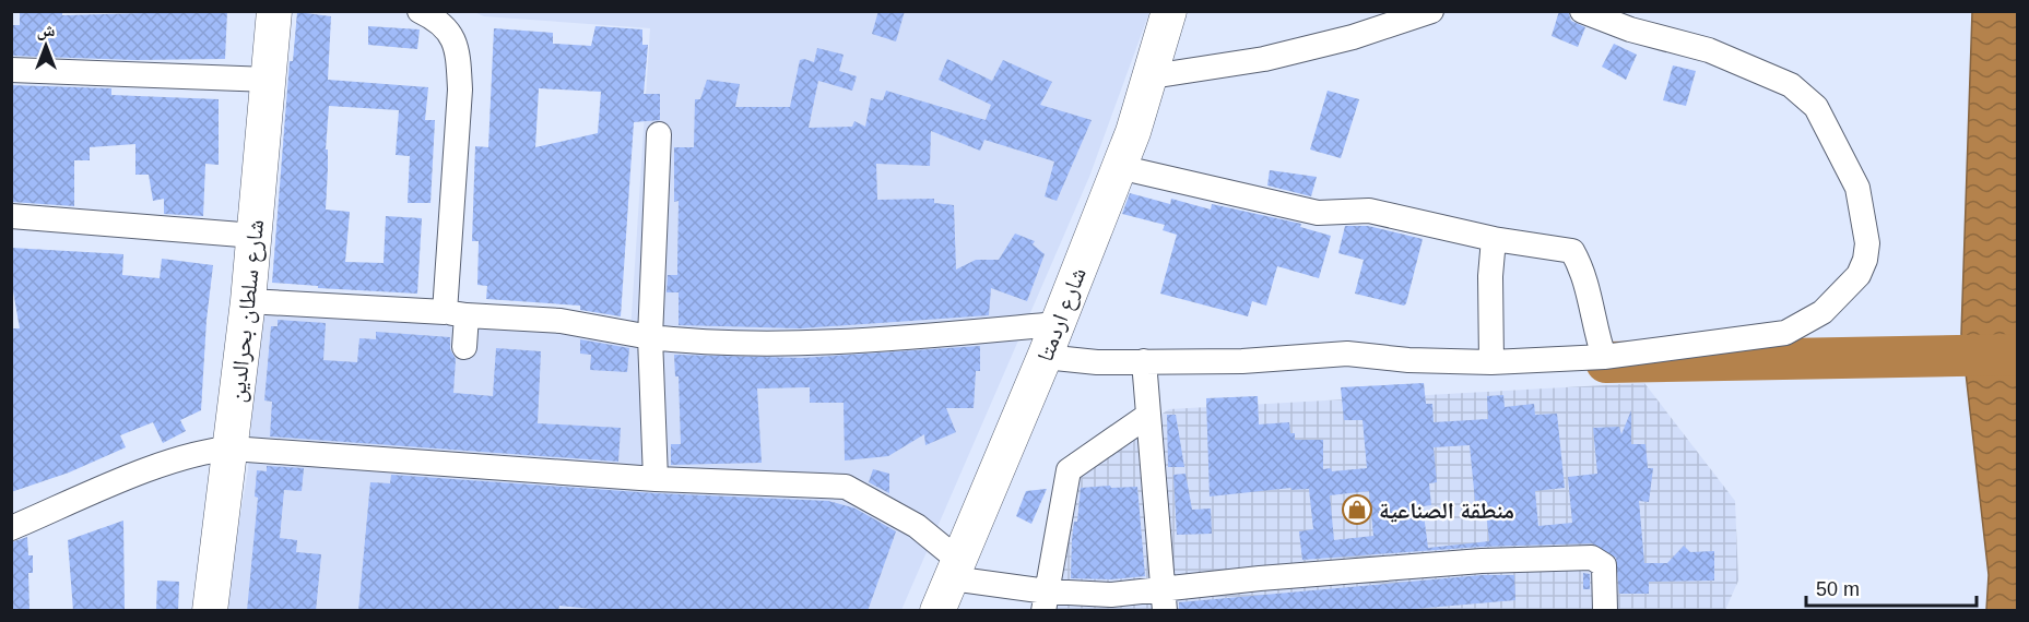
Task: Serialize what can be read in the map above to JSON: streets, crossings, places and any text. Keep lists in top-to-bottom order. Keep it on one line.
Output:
{"streets":{"main road":["شارع سلطان بحرالدين","شارع اردمتا"]},"places":{"shop":["منطقة الصناعية"]},"scale_bar":"50 m","north":"top"}
